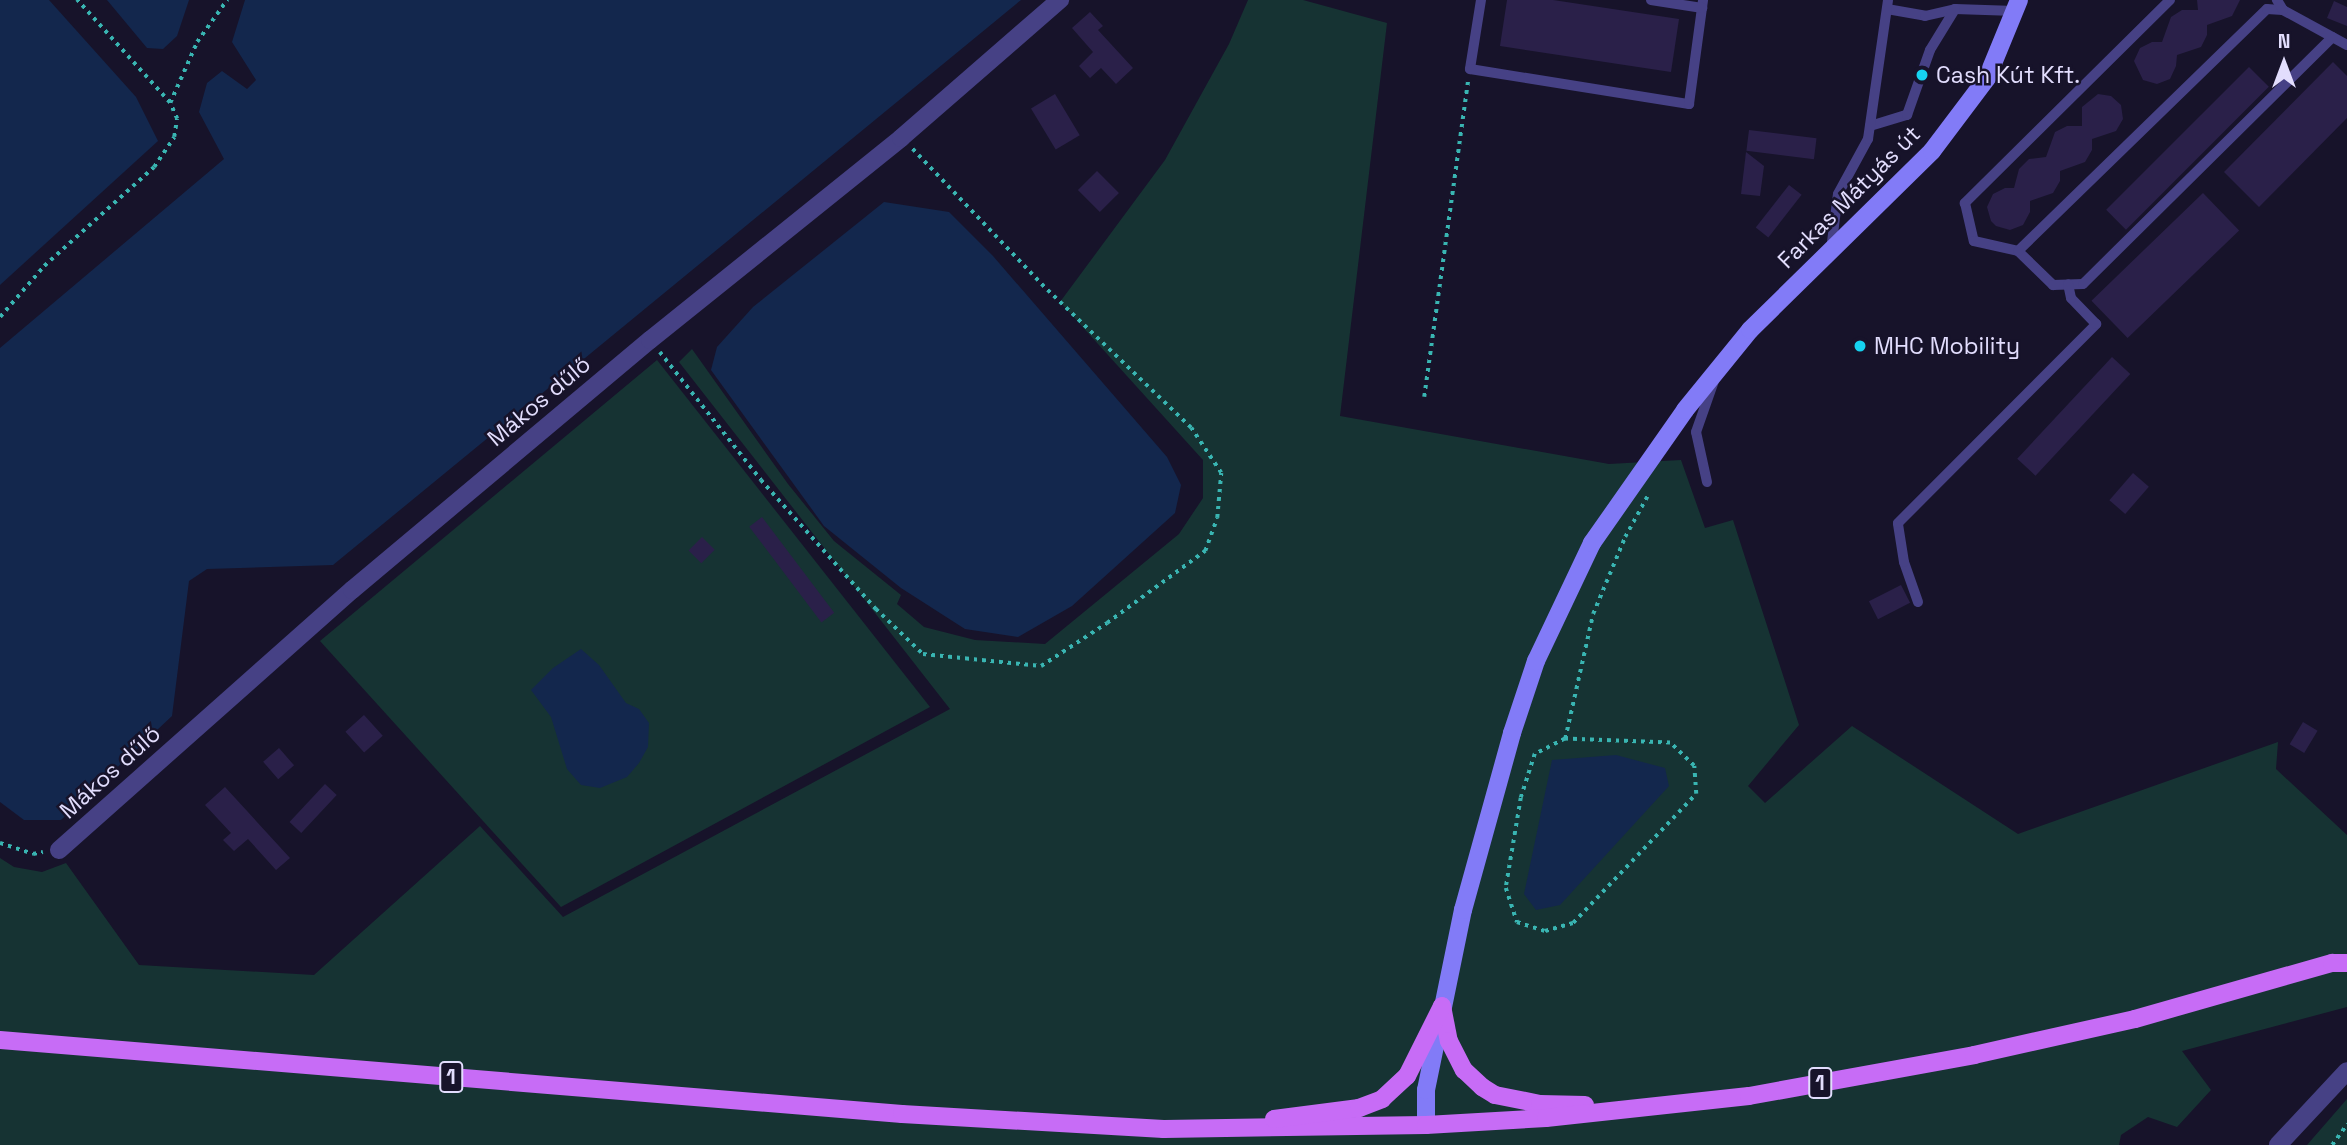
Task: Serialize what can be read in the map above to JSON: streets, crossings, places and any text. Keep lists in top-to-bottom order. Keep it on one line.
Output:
{"streets":{"main road":["1"],"street":["Farkas Mátyás út","Mákos dűlő"]},"crossings":[["Farkas Mátyás út","1"]],"places":["Cash Kút Kft.","MHC Mobility"],"north":"top"}
